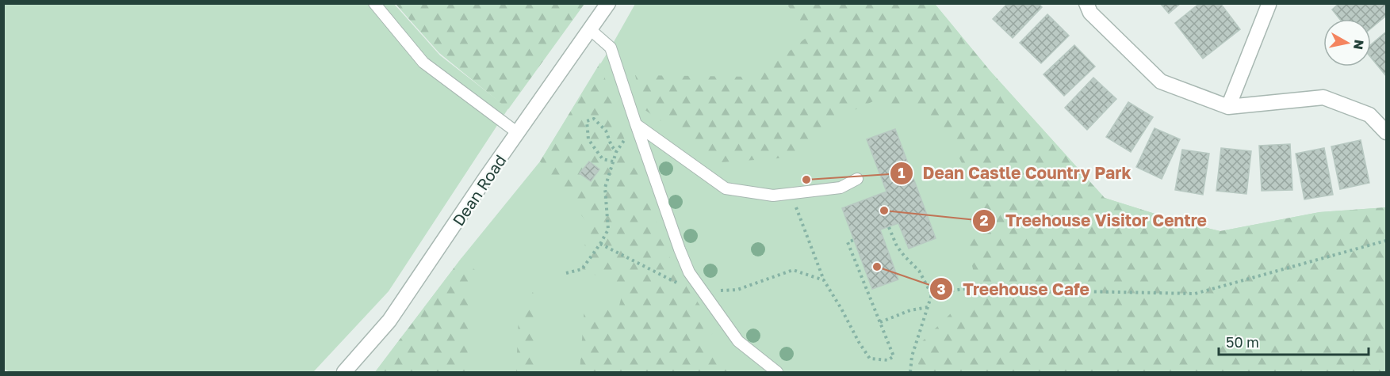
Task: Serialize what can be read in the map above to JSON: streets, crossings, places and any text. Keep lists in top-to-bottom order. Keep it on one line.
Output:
{"streets":{"street":["Dean Road"]},"places":["Dean Castle Country Park","Treehouse Visitor Centre","Treehouse Cafe"],"scale_bar":"50 m","north":"right"}
